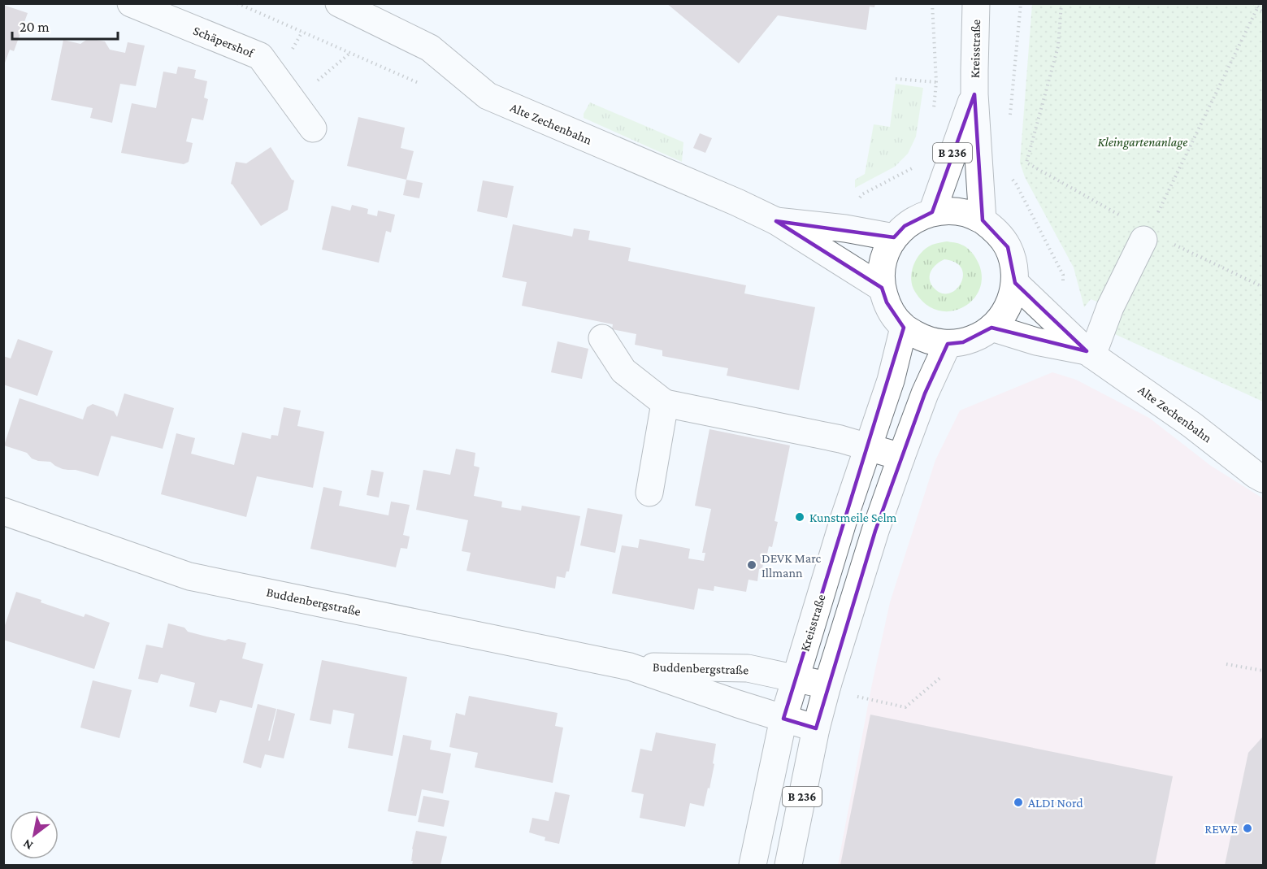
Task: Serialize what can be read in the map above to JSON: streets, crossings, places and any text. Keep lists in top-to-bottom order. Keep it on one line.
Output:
{"streets":{"street":["Schäpershof","Kreisstraße","Alte Zechenbahn","B 236","Buddenbergstraße"]},"crossings":[["Kreisstraße","Alte Zechenbahn"],["Kreisstraße","B 236"],["Kreisstraße","Buddenbergstraße"],["Alte Zechenbahn","B 236"],["B 236","Buddenbergstraße"]],"parks":["Kleingartenanlage"],"places":["Kunstmeile Selm","DEVK Marc Illmann","ALDI Nord","REWE"],"scale_bar":"20 m","north":"bottom left"}
